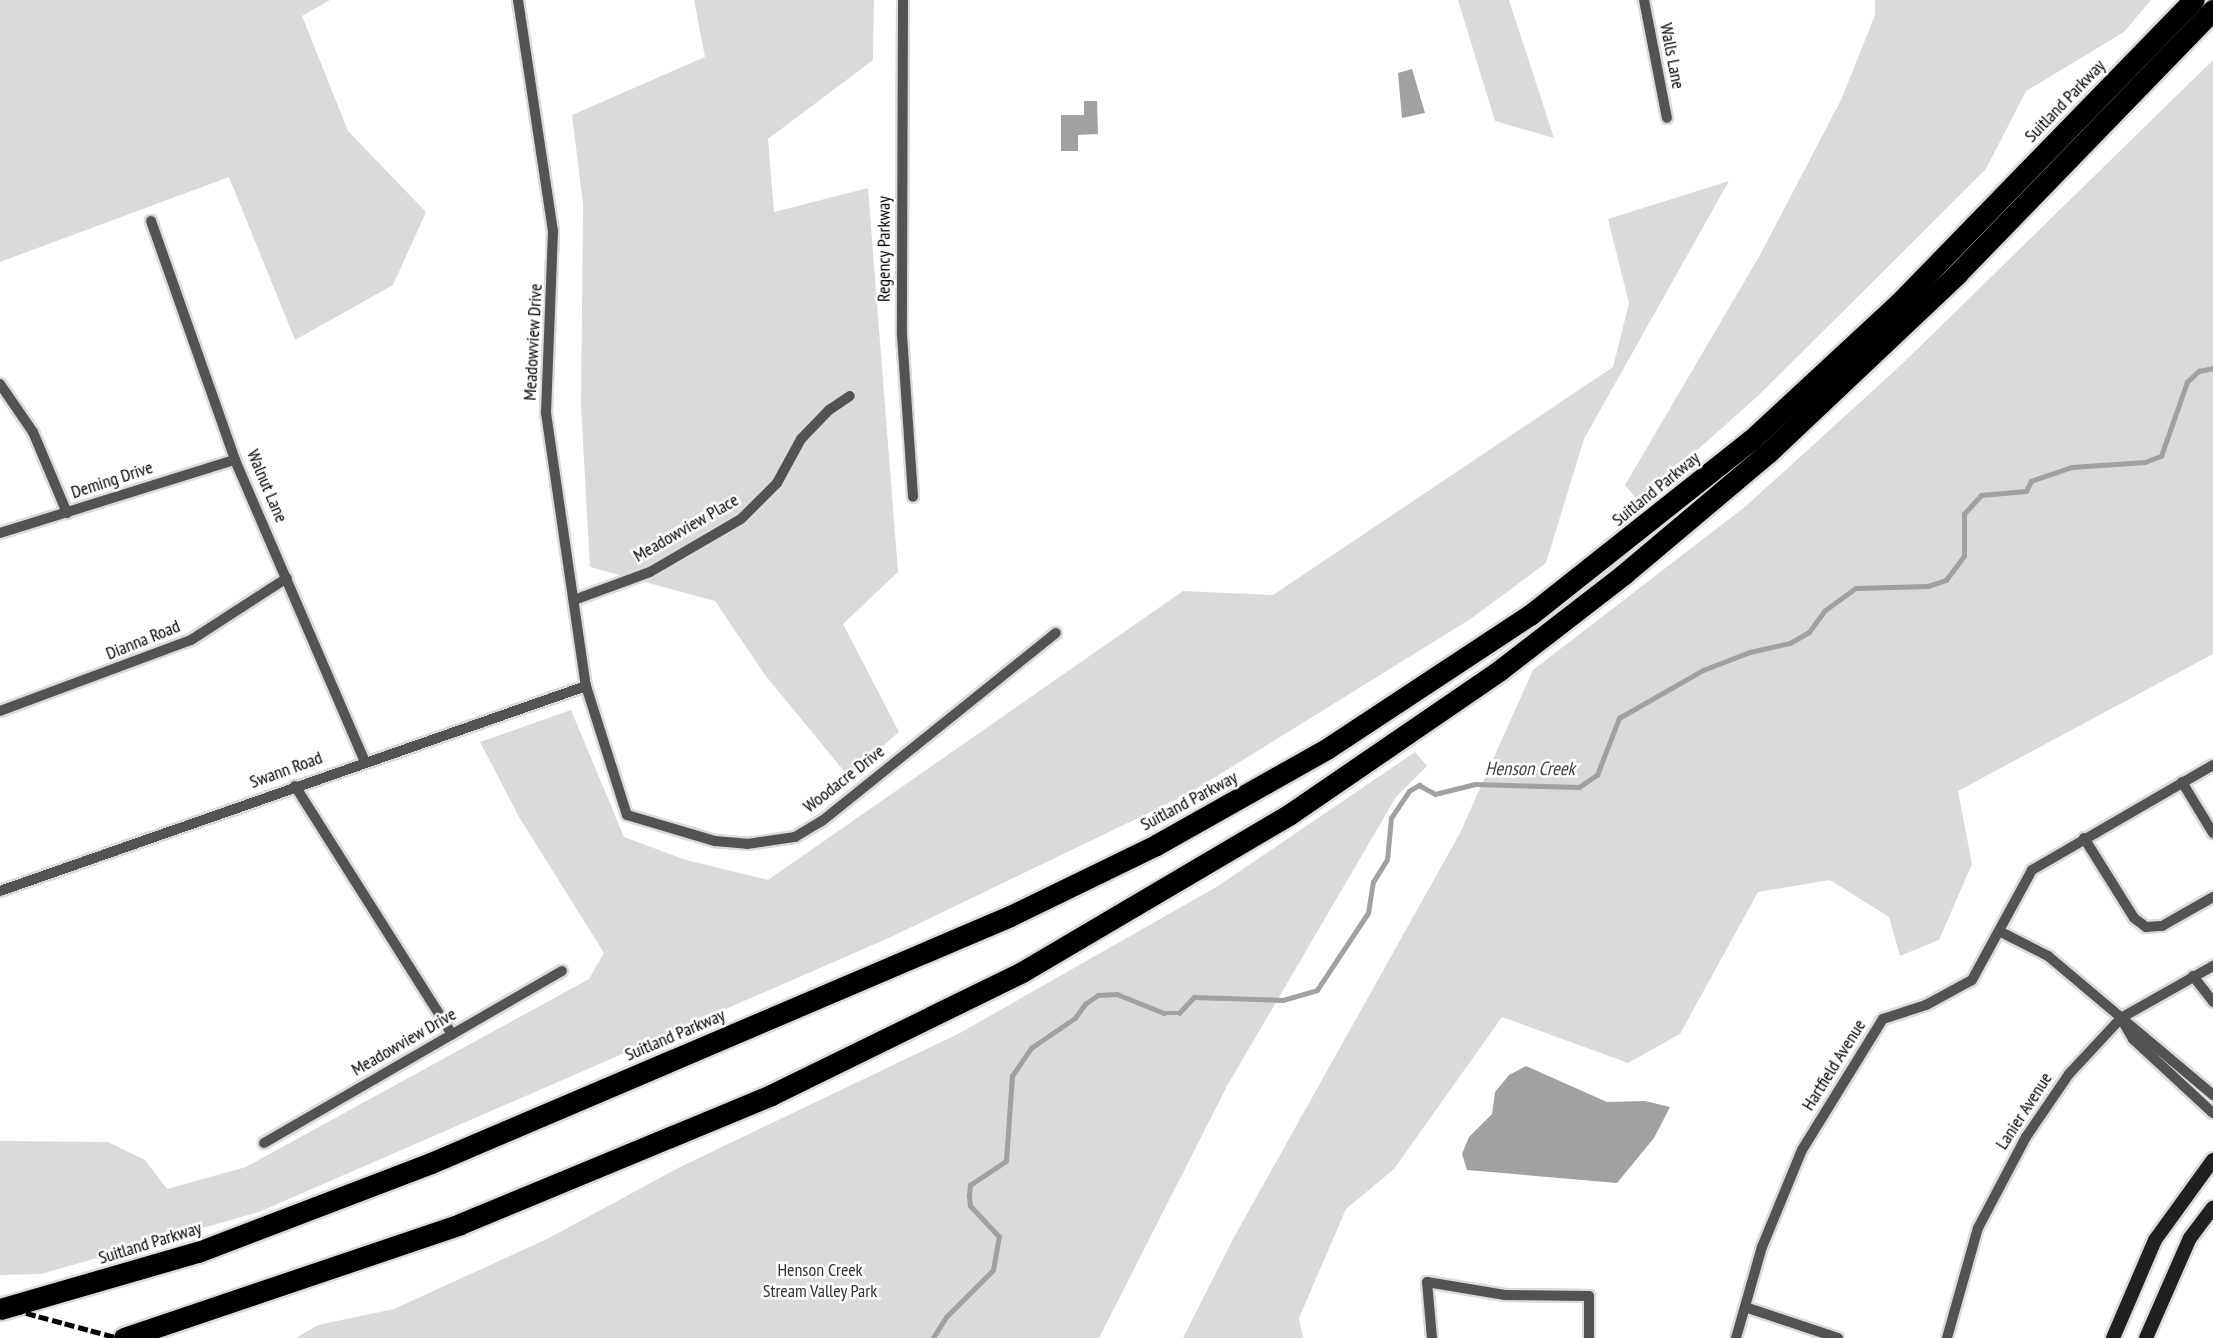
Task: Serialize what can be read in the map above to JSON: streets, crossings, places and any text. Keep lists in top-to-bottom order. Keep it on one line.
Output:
{"streets":{"highway":["Suitland Parkway"],"street":["Walls Lane","Regency Parkway","Meadowview Drive","Deming Drive","Walnut Lane","Meadowview Place","Dianna Road","Swann Road","Woodacre Drive","Hartfield Avenue","Lanier Avenue"]},"crossings":[["Meadowview Drive","Meadowview Place"],["Meadowview Drive","Swann Road"],["Meadowview Drive","Woodacre Drive"],["Deming Drive","Walnut Lane"],["Walnut Lane","Dianna Road"],["Walnut Lane","Swann Road"],["Swann Road","Woodacre Drive"]],"water":["Henson Creek"],"parks":["Henson Creek Stream Valley Park"]}
